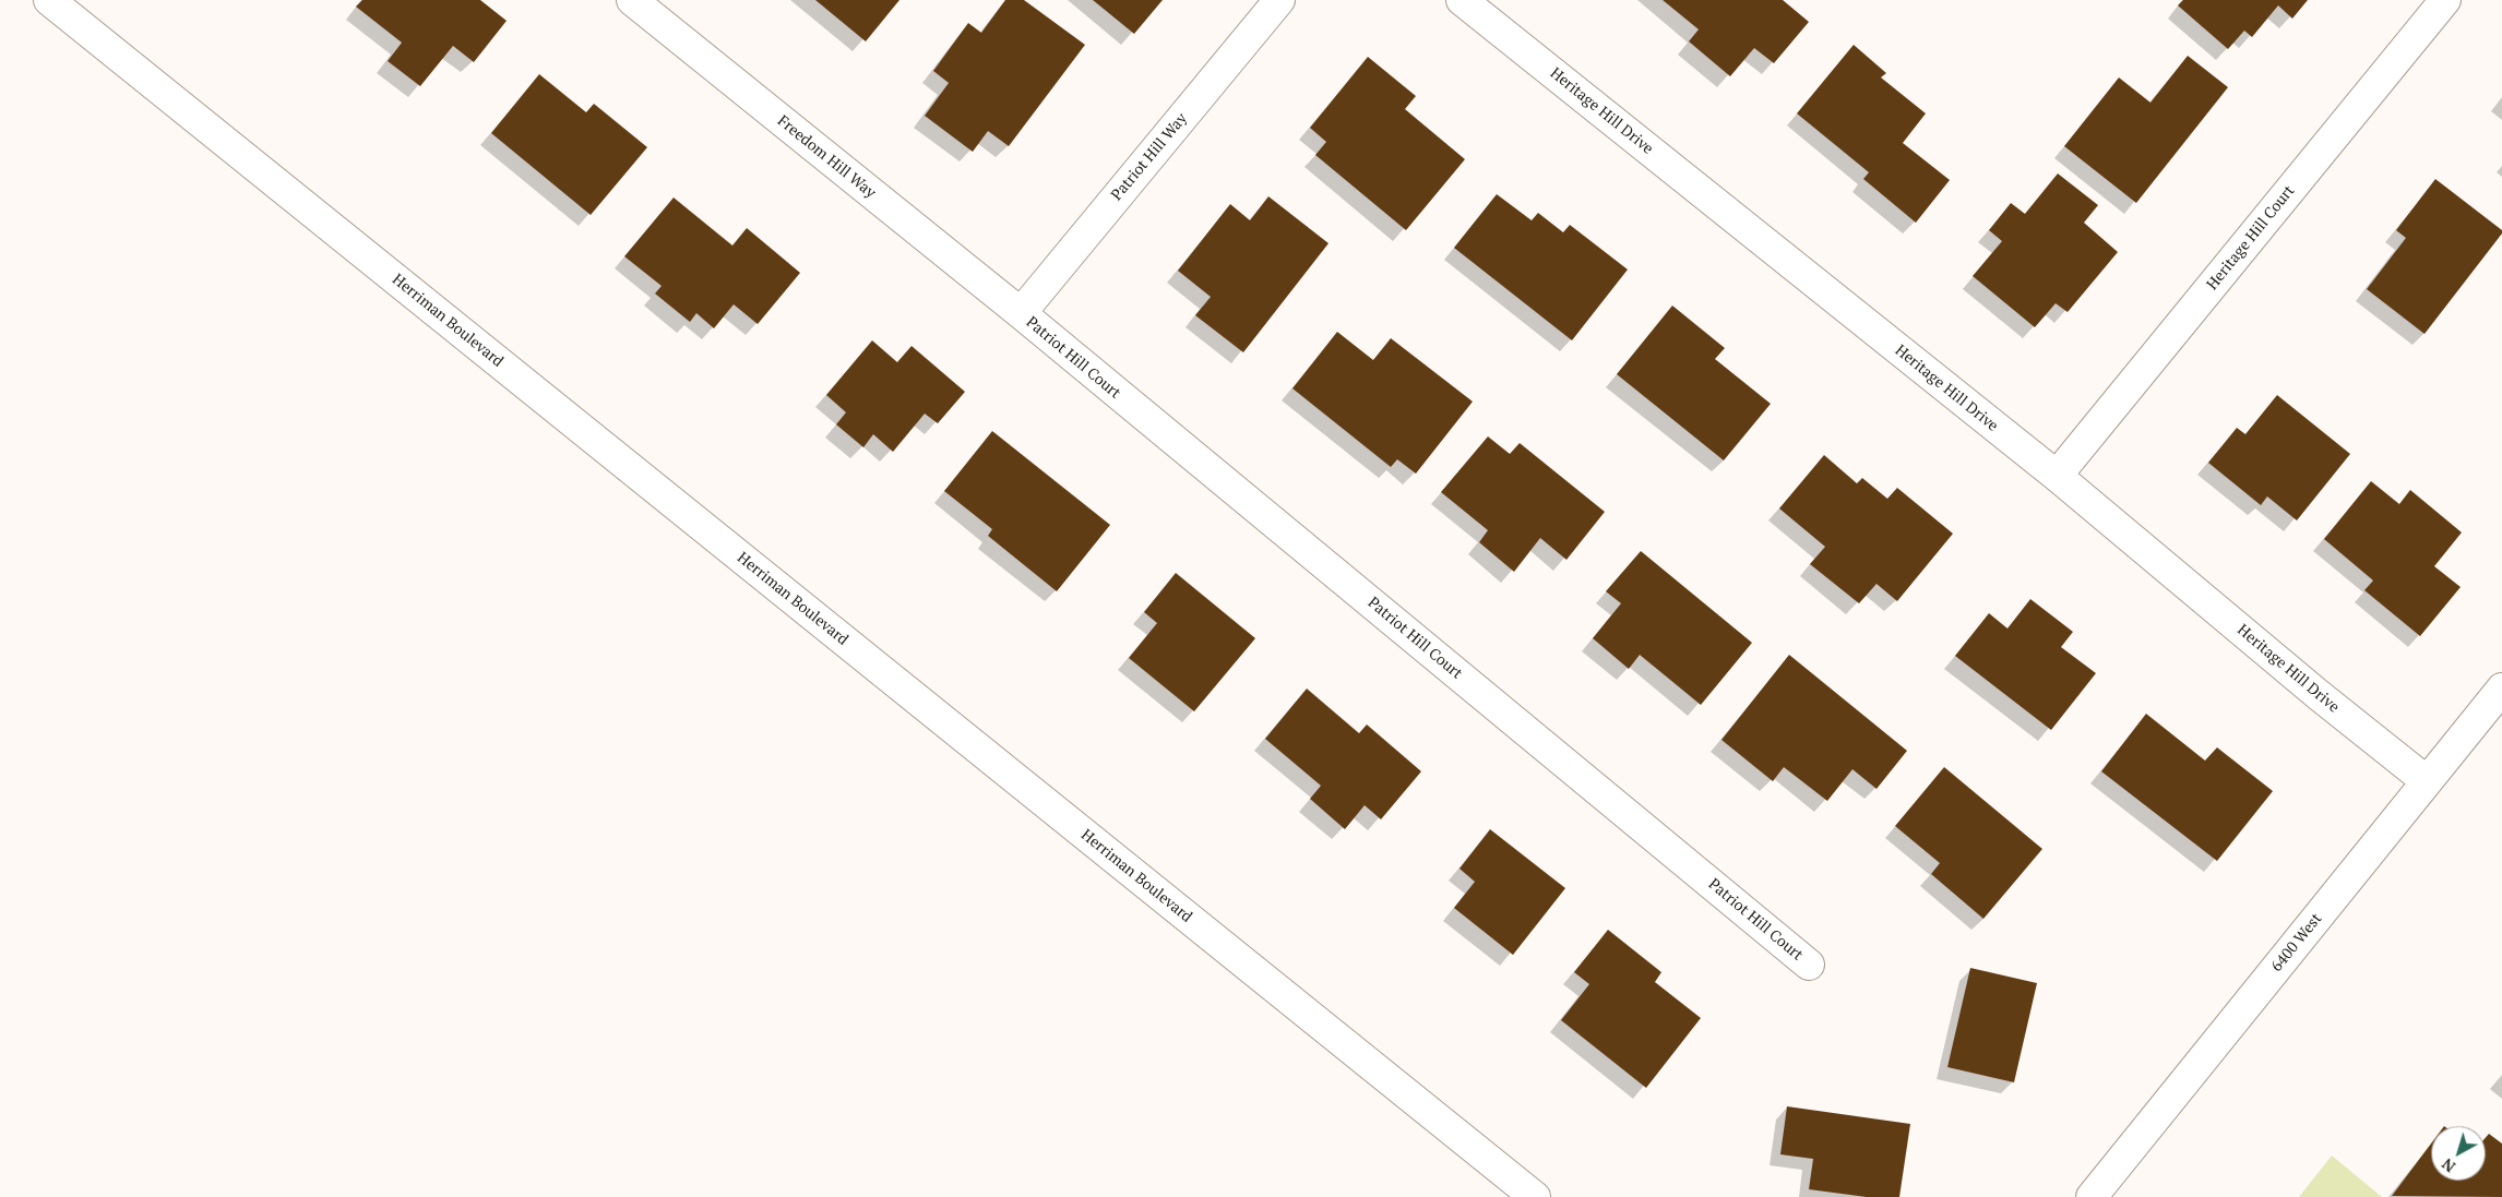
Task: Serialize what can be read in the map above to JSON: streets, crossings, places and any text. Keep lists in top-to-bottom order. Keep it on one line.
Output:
{"streets":{"street":["Heritage Hill Drive","Freedom Hill Way","Patriot Hill Way","Heritage Hill Court","Herriman Boulevard","Patriot Hill Court","6400 West"]},"crossings":[["Heritage Hill Drive","Heritage Hill Court"],["Heritage Hill Drive","6400 West"],["Freedom Hill Way","Patriot Hill Way"],["Freedom Hill Way","Patriot Hill Court"],["Patriot Hill Way","Patriot Hill Court"]],"north":"bottom left"}
